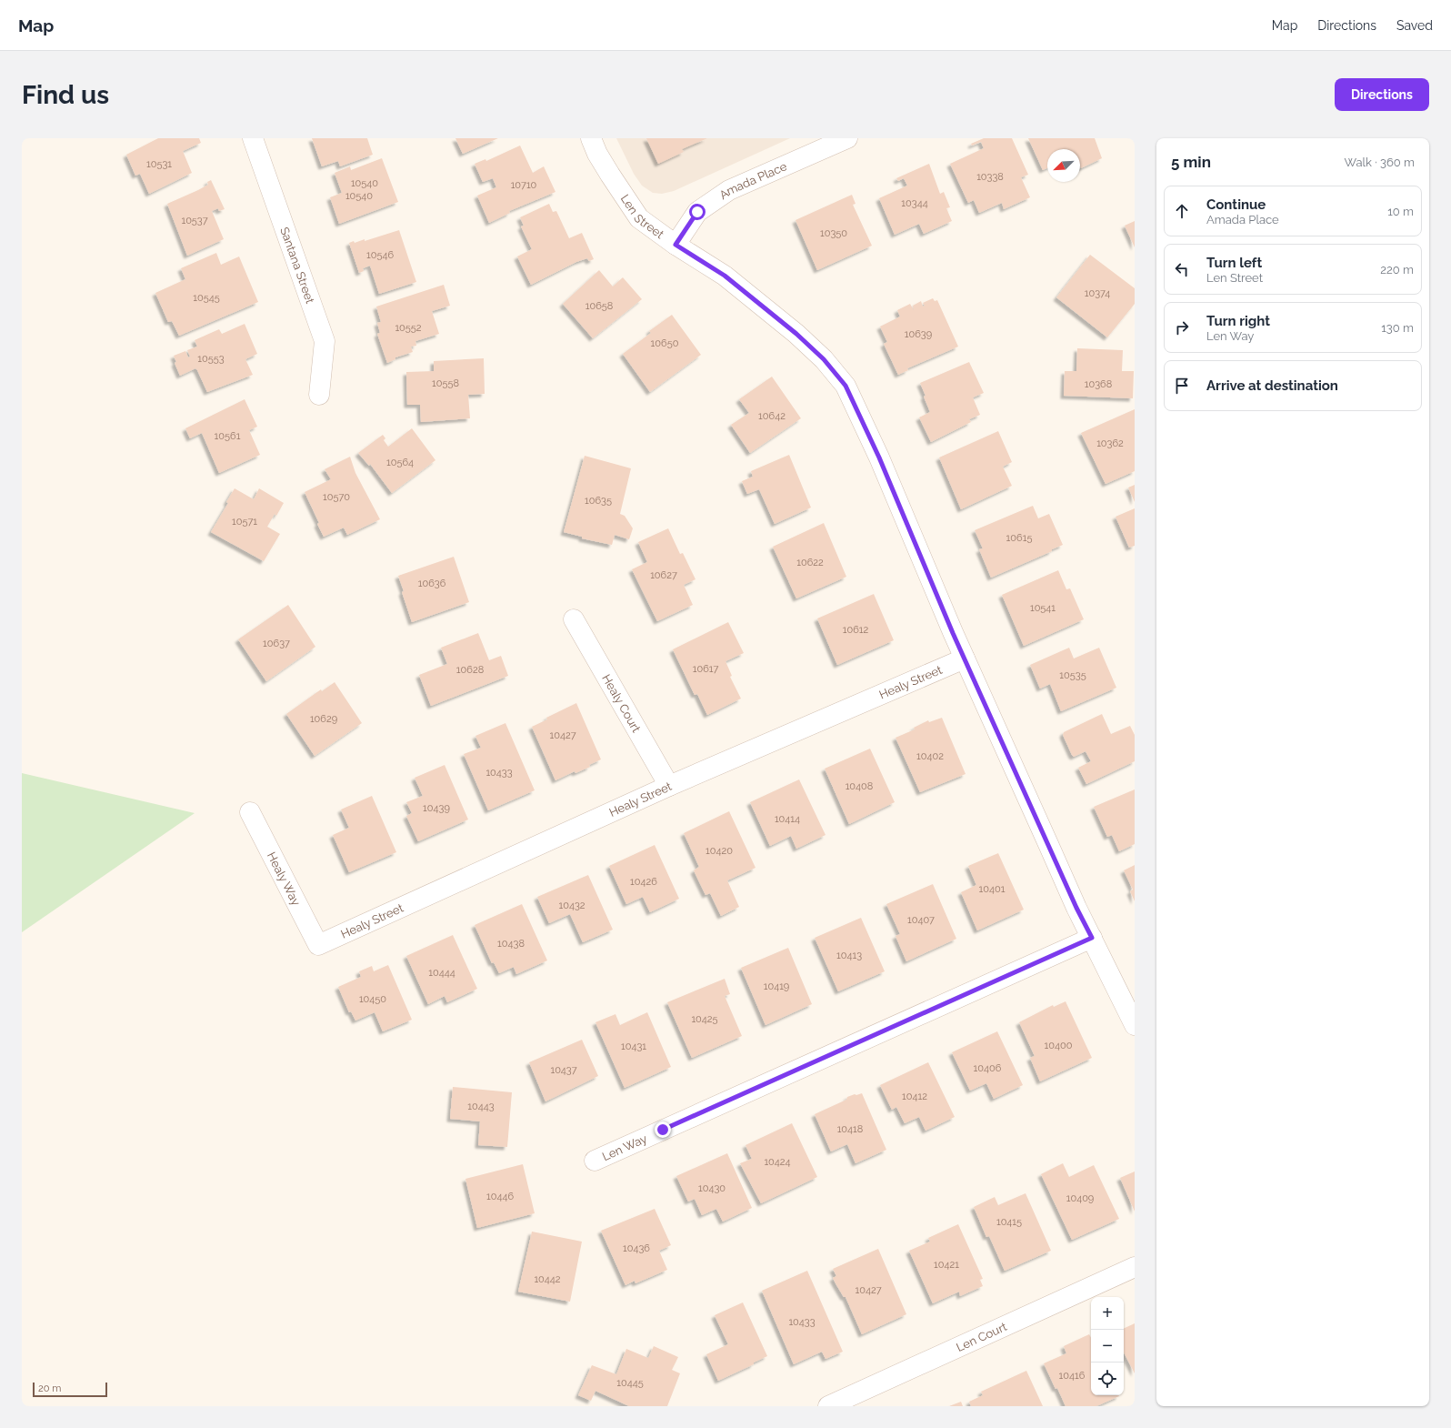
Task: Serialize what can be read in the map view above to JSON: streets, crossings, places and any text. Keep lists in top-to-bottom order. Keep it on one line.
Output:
{"streets":{"street":["Amada Place","Len Street","Santana Street","Healy Street","Healy Court","Healy Way","Len Way","Len Court"]},"crossings":[["Amada Place","Len Street"],["Len Street","Healy Street"],["Len Street","Len Way"],["Healy Street","Healy Court"],["Healy Street","Healy Way"]],"house_numbers":["10531","10338","10540","10710","10540","10344","10537","10350","10546","10374","10545","10658","10552","10639","10650","10553","10558","10368","10642","10561","10362","10564","10570","10635","10571","10615","10622","10627","10636","10541","10612","10637","10617","10628","10535","10629","10427","10402","10433","10408","10439","10414","10420","10426","10401","10432","10407","10438","10413","10444","10419","10450","10425","10400","10431","10406","10437","10412","10443","10418","10424","10430","10446","10409","10415","10436","10421","10442","10427","10433","10416","10445"],"scale_bar":"20 m","north":"bottom left","page":{"header":"Map","nav":["Map","Directions","Saved"],"buttons":"Directions","title":"Find us","heading":["5 min","Walk · 360 m"],"list":[["Continue","Amada Place","10 m"],["Turn left","Len Street","220 m"],["Turn right","Len Way","130 m"],"Arrive at destination"],"map_buttons":["+","−"],"scale":"20 m"}}
